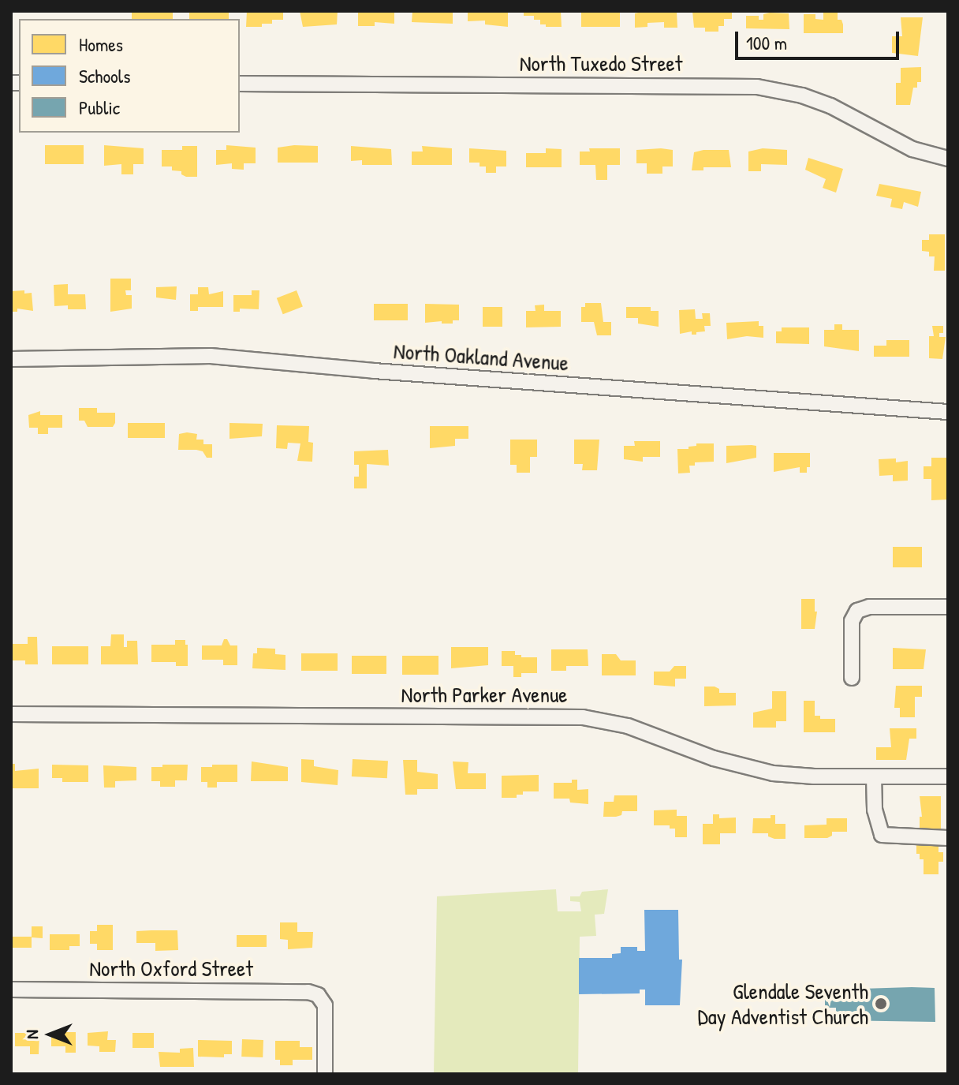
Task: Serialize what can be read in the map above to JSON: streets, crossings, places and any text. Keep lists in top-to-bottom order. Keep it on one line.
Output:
{"streets":{"street":["North Tuxedo Street","North Oakland Avenue","North Parker Avenue","North Oxford Street"]},"places":["Glendale Seventh Day Adventist Church"],"legend":["Homes","Schools","Public"],"scale_bar":"100 m","north":"left"}
